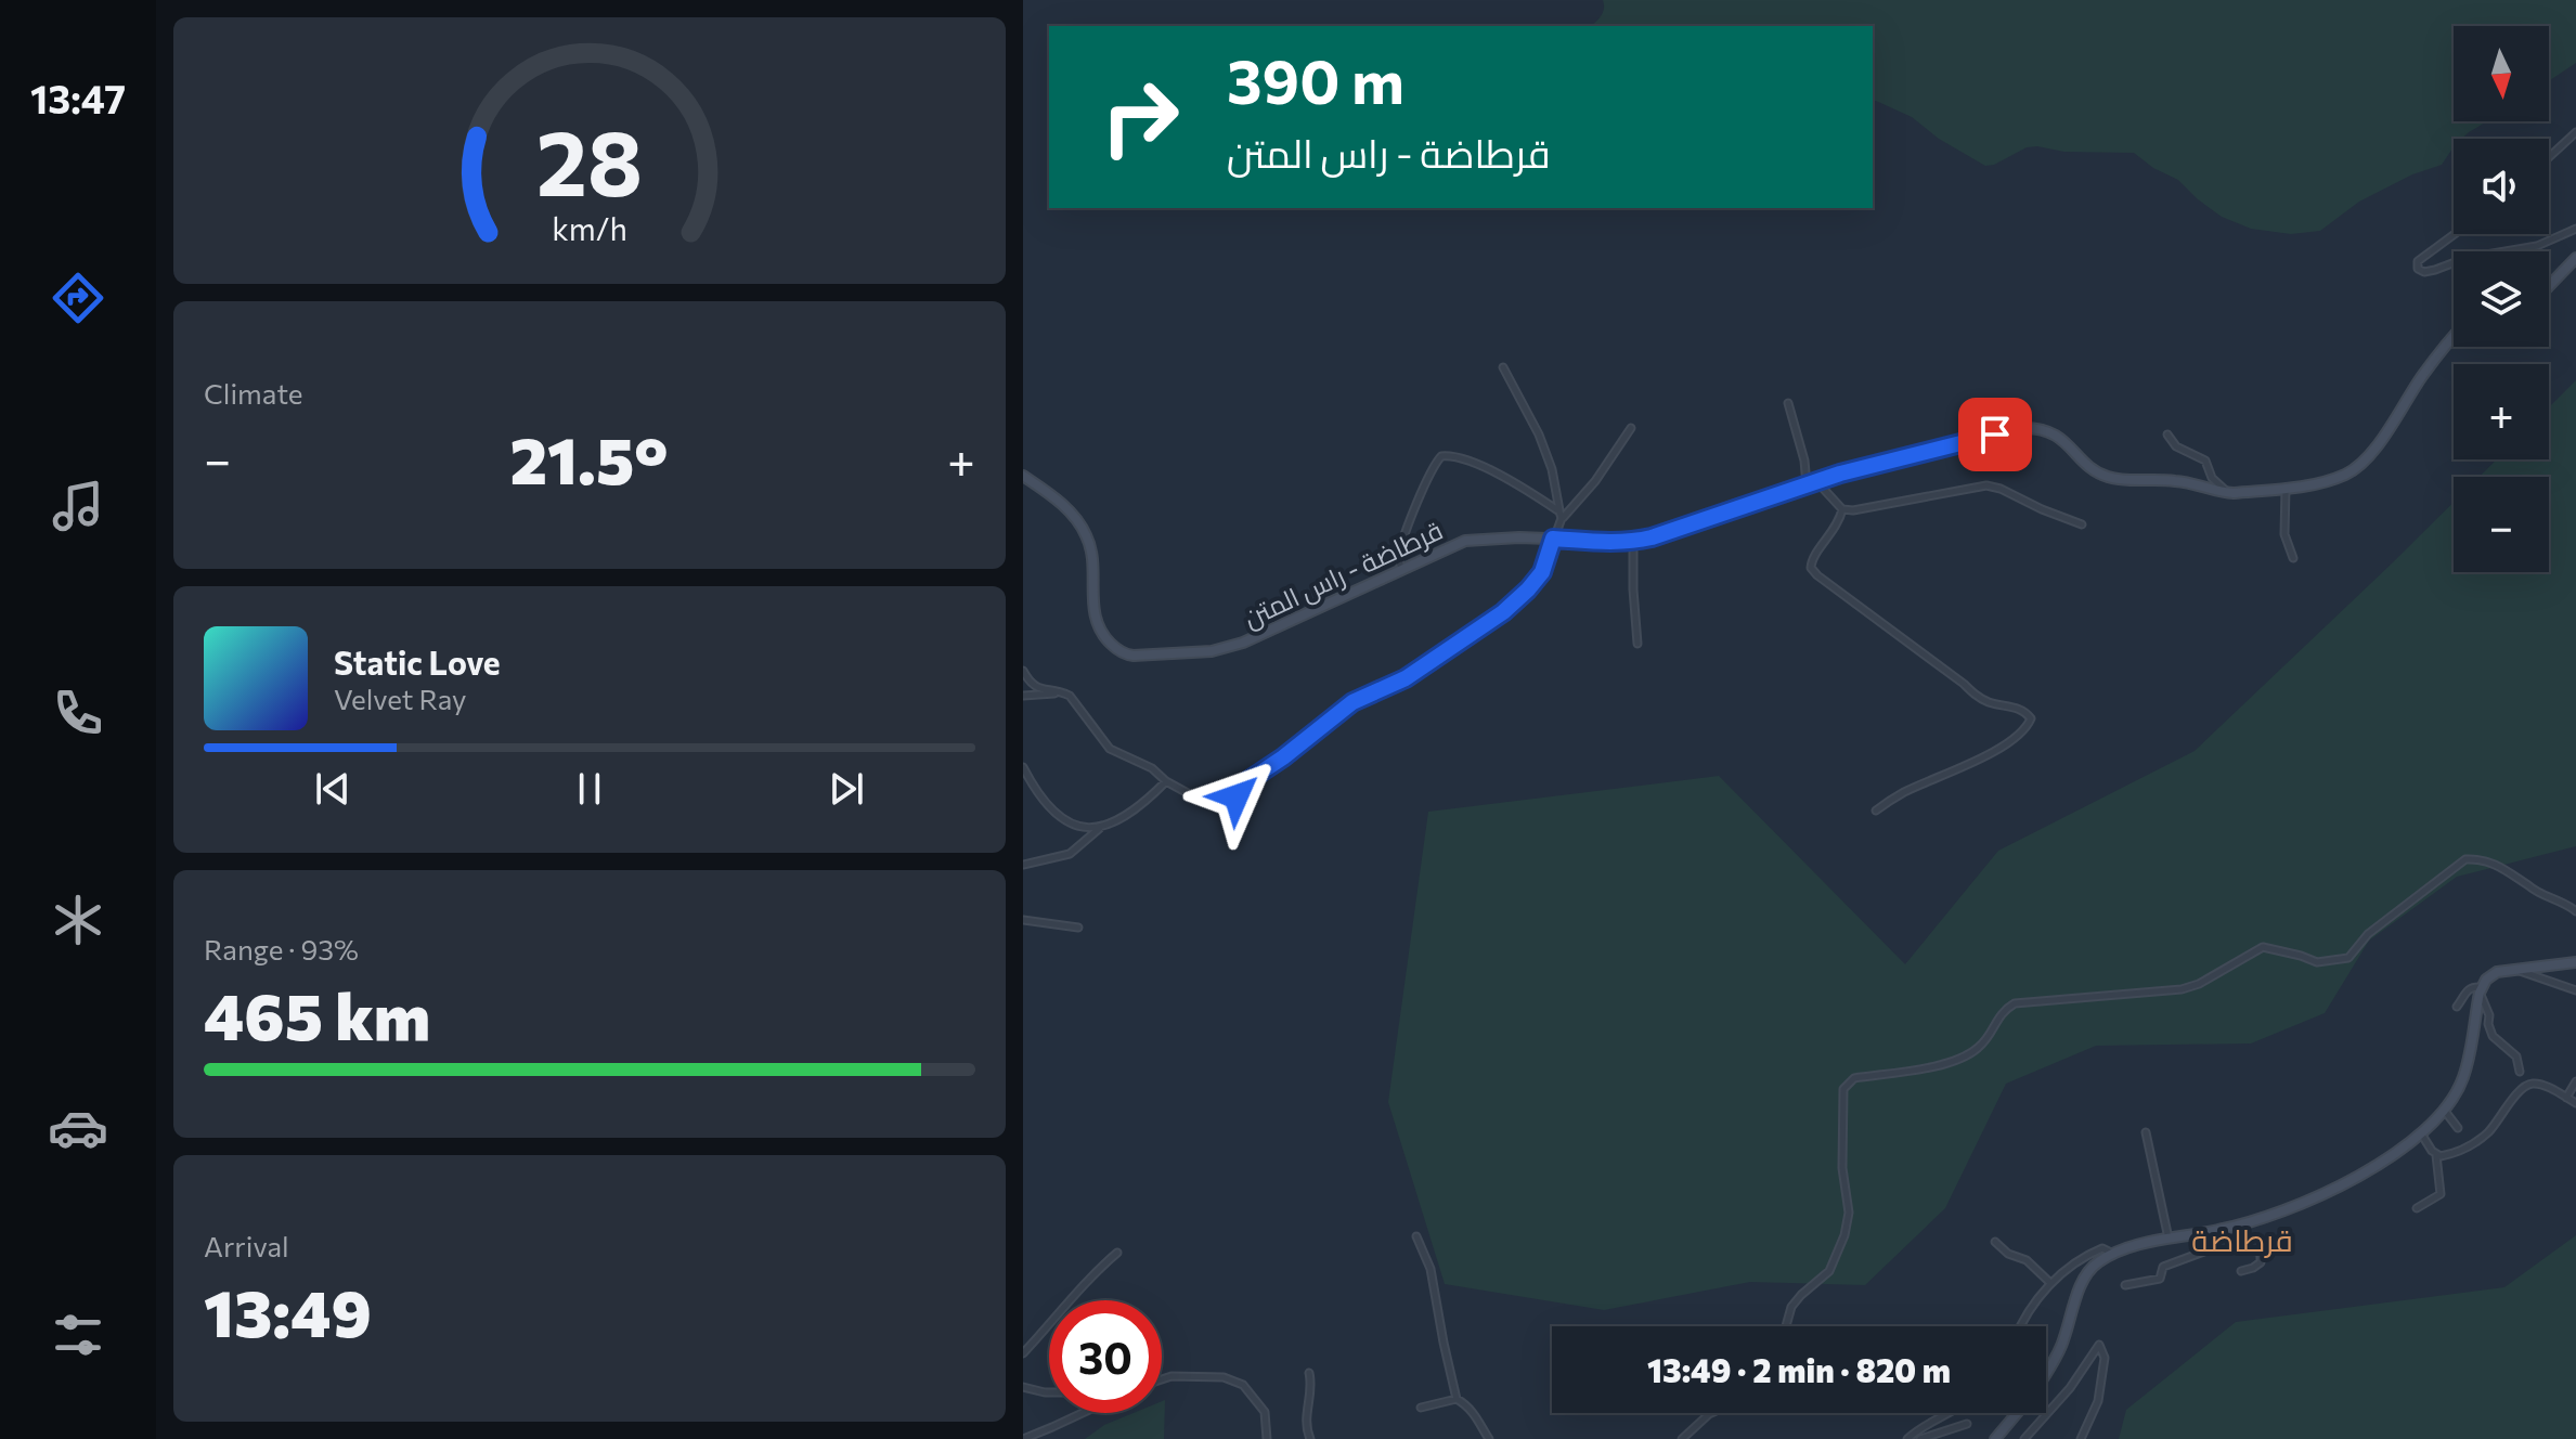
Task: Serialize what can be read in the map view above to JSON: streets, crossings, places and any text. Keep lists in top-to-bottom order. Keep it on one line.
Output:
{"streets":{"main road":["قرطاضة - راس المتن"]},"districts":["قرطاضة"],"north":"bottom","page":{"tabs":"13:47","map_buttons":["+","−"],"turn":["390 m","قرطاضة - راس المتن"],"tile":["Climate",["Range · 93%","465 km"],["Arrival","13:49"]],"heat":["−","21.5°","+"],"song":["Static Love","Velvet Ray"],"limit":"30","trip":"13:49 · 2 min · 820 m","gauge":["28","km/h"]}}
